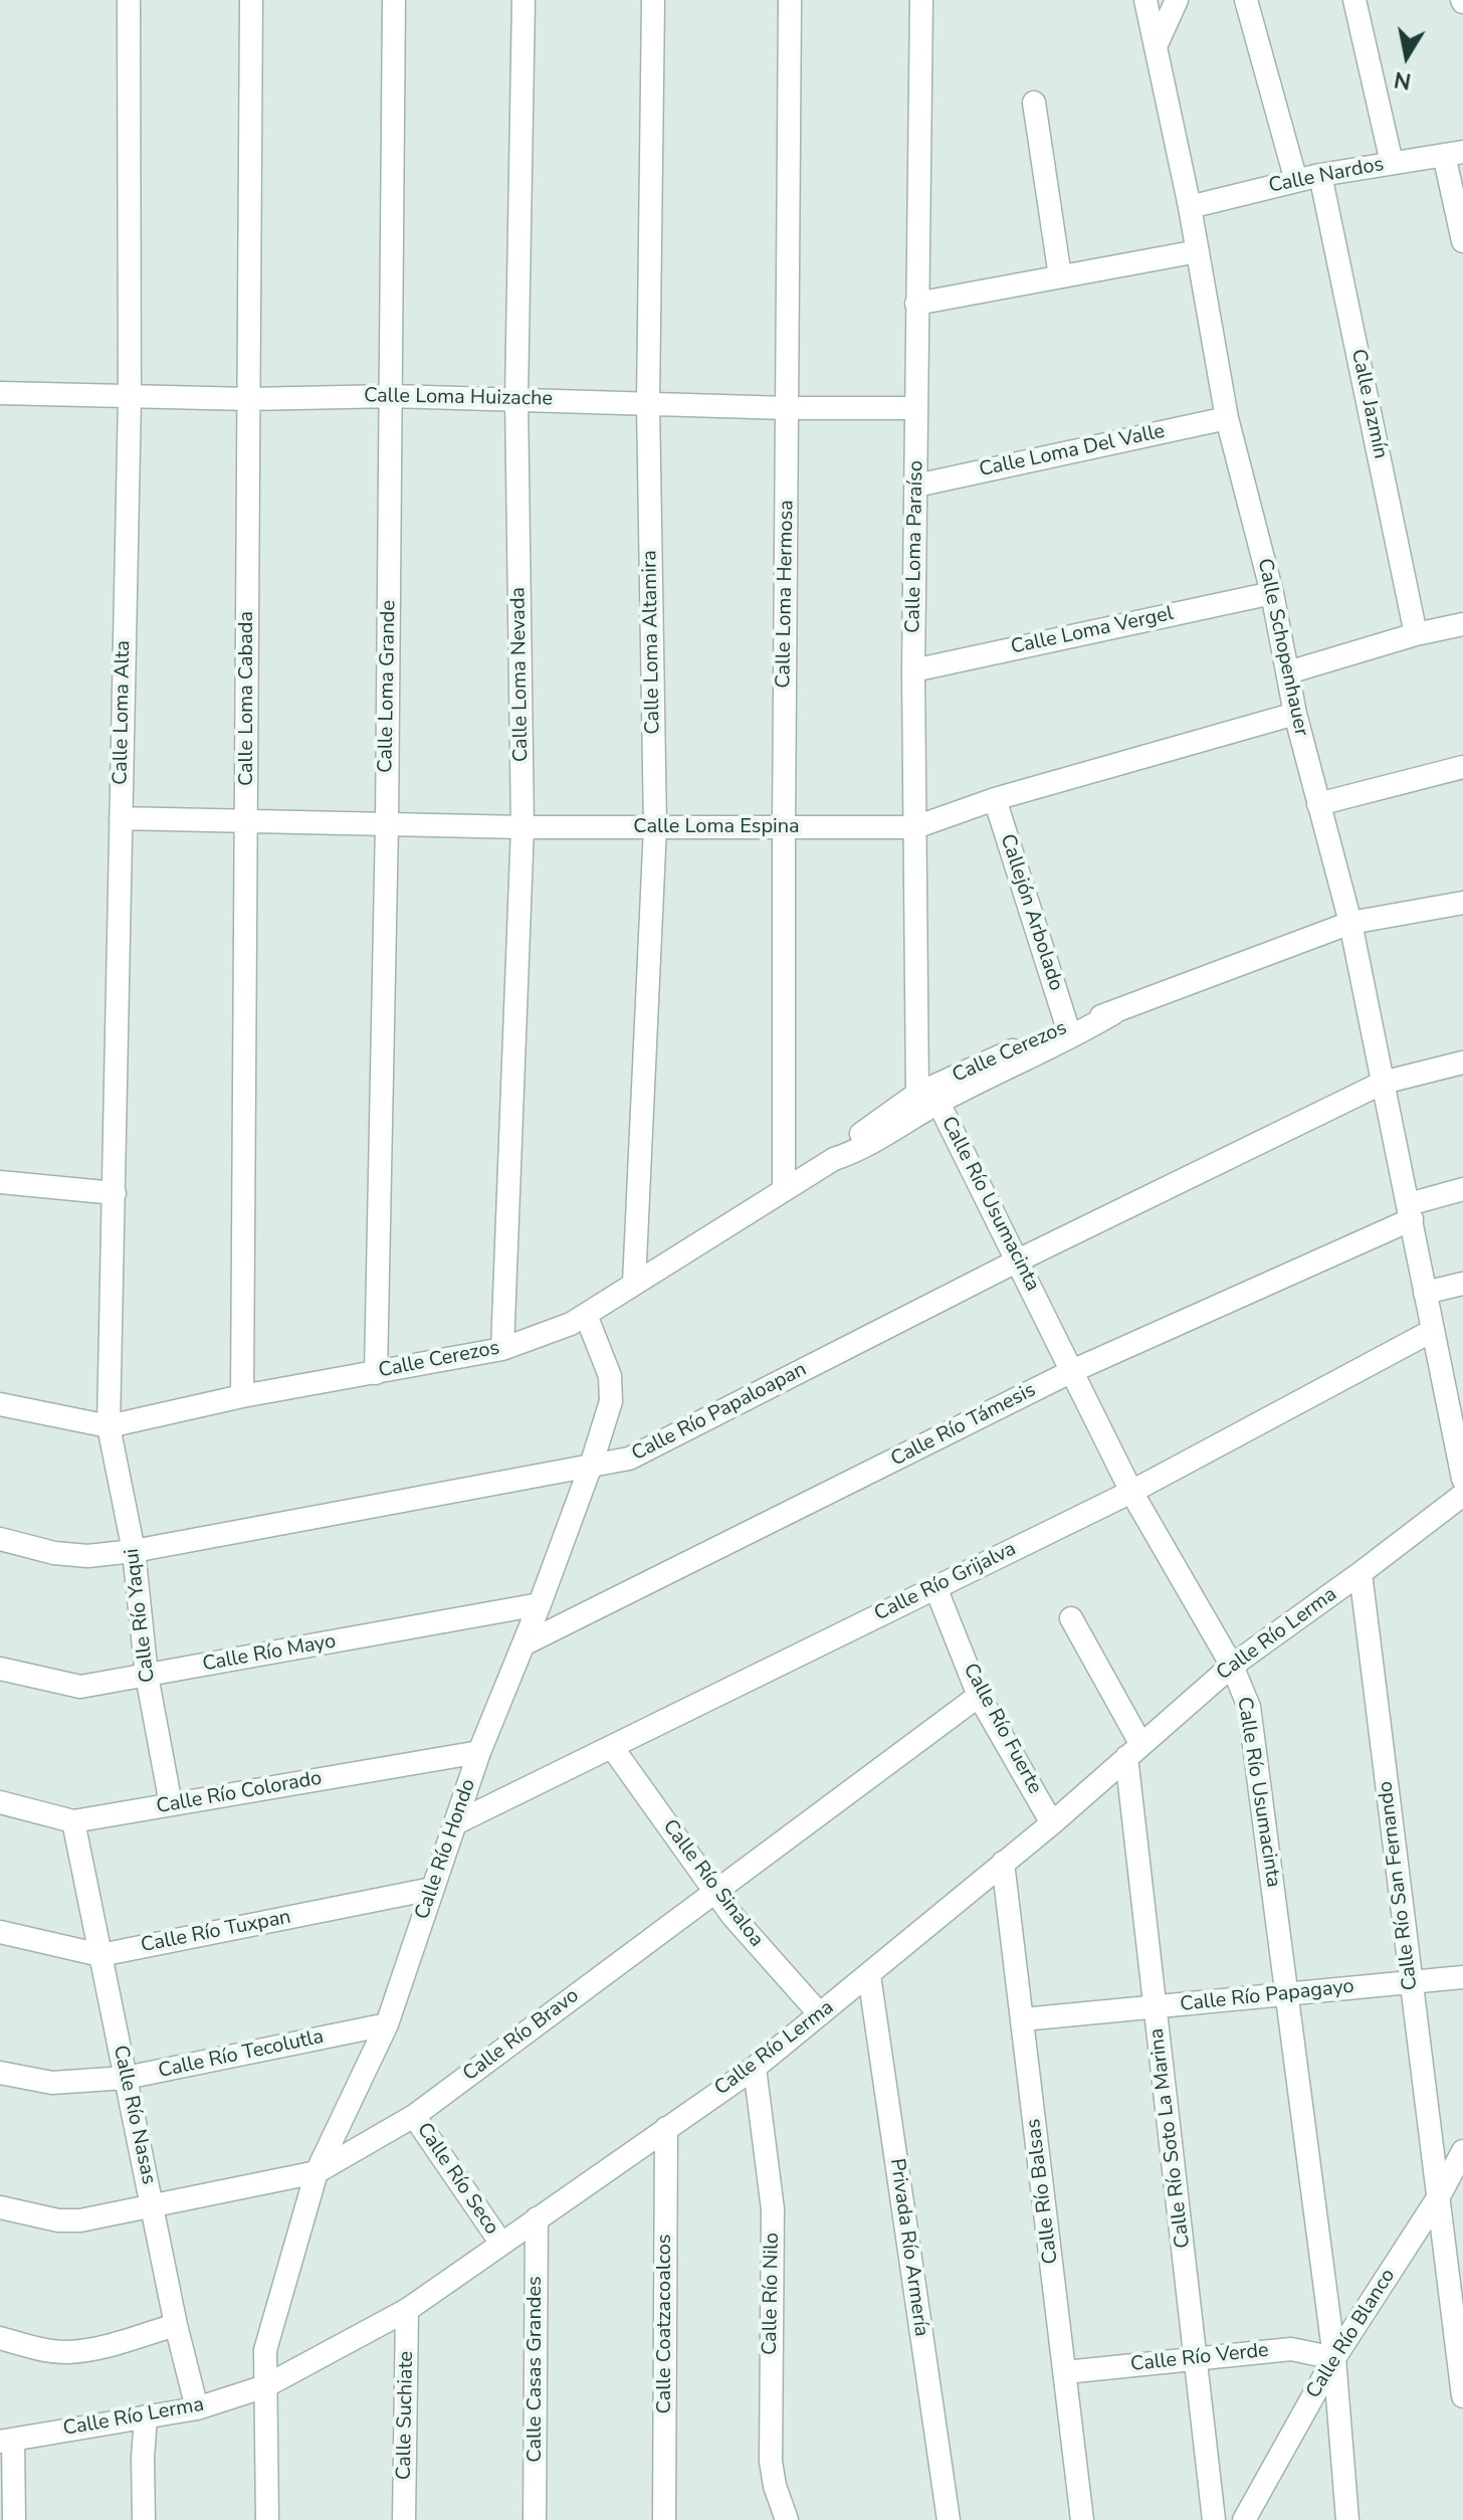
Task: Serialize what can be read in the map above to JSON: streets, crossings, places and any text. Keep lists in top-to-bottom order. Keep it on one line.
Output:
{"streets":{"street":["Calle Nardos","Calle Loma Huizache","Calle Jazmín","Calle Loma Del Valle","Calle Loma Paraíso","Calle Loma Hermosa","Calle Loma Vergel","Calle Loma Altamira","Calle Schopenhauer","Calle Loma Nevada","Calle Loma Grande","Calle Loma Cabada","Calle Loma Alta","Calle Loma Espina","Callejón Arbolado","Calle Cerezos","Calle Río Usumacinta","Calle Río Papaloapan","Calle Río Támesis","Calle Río Grijalva","Calle Río Yaqui","Calle Río Lerma","Calle Río Mayo","Calle Río Fuerte","Calle Río Colorado","Calle Río Hondo","Calle Río Sinaloa","Calle Río San Fernando","Calle Río Tuxpan","Calle Río Papagayo","Calle Río Bravo","Calle Río Tecolutla","Calle Río Nasas","Calle Río Soto La Marina","Calle Río Seco","Calle Río Balsas","Privada Río Armería","Calle Río Nilo","Calle Coatzacoalcos","Calle Río Blanco","Calle Río Verde","Calle Casas Grandes","Calle Suchiate"]},"crossings":[["Calle Nardos","Calle Jazmín"],["Calle Nardos","Calle Schopenhauer"],["Calle Loma Huizache","Calle Loma Paraíso"],["Calle Loma Huizache","Calle Loma Hermosa"],["Calle Loma Huizache","Calle Loma Altamira"],["Calle Loma Huizache","Calle Loma Nevada"],["Calle Loma Huizache","Calle Loma Grande"],["Calle Loma Huizache","Calle Loma Cabada"],["Calle Loma Huizache","Calle Loma Alta"],["Calle Loma Del Valle","Calle Loma Paraíso"],["Calle Loma Del Valle","Calle Schopenhauer"],["Calle Loma Paraíso","Calle Loma Vergel"],["Calle Loma Paraíso","Calle Loma Espina"],["Calle Loma Paraíso","Calle Cerezos"],["Calle Loma Paraíso","Calle Río Usumacinta"],["Calle Loma Hermosa","Calle Loma Espina"],["Calle Loma Hermosa","Calle Cerezos"],["Calle Loma Vergel","Calle Schopenhauer"],["Calle Loma Altamira","Calle Loma Espina"],["Calle Loma Altamira","Calle Cerezos"],["Calle Schopenhauer","Calle Loma Espina"],["Calle Schopenhauer","Calle Cerezos"],["Calle Schopenhauer","Calle Río Papaloapan"],["Calle Schopenhauer","Calle Río Támesis"],["Calle Loma Nevada","Calle Loma Espina"],["Calle Loma Nevada","Calle Cerezos"],["Calle Loma Grande","Calle Loma Espina"],["Calle Loma Grande","Calle Cerezos"],["Calle Loma Cabada","Calle Loma Espina"],["Calle Loma Cabada","Calle Cerezos"],["Calle Loma Alta","Calle Loma Espina"],["Calle Loma Alta","Calle Cerezos"],["Calle Loma Alta","Calle Río Yaqui"],["Calle Loma Espina","Callejón Arbolado"],["Callejón Arbolado","Calle Cerezos"],["Calle Cerezos","Calle Río Usumacinta"],["Calle Cerezos","Calle Río Yaqui"],["Calle Cerezos","Calle Río Hondo"],["Calle Río Usumacinta","Calle Río Papaloapan"],["Calle Río Usumacinta","Calle Río Támesis"],["Calle Río Usumacinta","Calle Río Grijalva"],["Calle Río Usumacinta","Calle Río Lerma"],["Calle Río Usumacinta","Calle Río Papagayo"],["Calle Río Usumacinta","Calle Río Blanco"],["Calle Río Usumacinta","Calle Río Verde"],["Calle Río Papaloapan","Calle Río Yaqui"],["Calle Río Papaloapan","Calle Río Hondo"],["Calle Río Támesis","Calle Río Hondo"],["Calle Río Grijalva","Calle Río Fuerte"],["Calle Río Grijalva","Calle Río Hondo"],["Calle Río Grijalva","Calle Río Sinaloa"],["Calle Río Yaqui","Calle Río Mayo"],["Calle Río Yaqui","Calle Río Colorado"],["Calle Río Lerma","Calle Río Fuerte"],["Calle Río Lerma","Calle Río Hondo"],["Calle Río Lerma","Calle Río Sinaloa"],["Calle Río Lerma","Calle Río San Fernando"],["Calle Río Lerma","Calle Río Nasas"],["Calle Río Lerma","Calle Río Soto La Marina"],["Calle Río Lerma","Calle Río Seco"],["Calle Río Lerma","Calle Río Balsas"],["Calle Río Lerma","Privada Río Armería"],["Calle Río Lerma","Calle Río Nilo"],["Calle Río Lerma","Calle Coatzacoalcos"],["Calle Río Lerma","Calle Casas Grandes"],["Calle Río Lerma","Calle Suchiate"],["Calle Río Mayo","Calle Río Hondo"],["Calle Río Fuerte","Calle Río Bravo"],["Calle Río Colorado","Calle Río Hondo"],["Calle Río Colorado","Calle Río Nasas"],["Calle Río Hondo","Calle Río Tuxpan"],["Calle Río Hondo","Calle Río Bravo"],["Calle Río Hondo","Calle Río Tecolutla"],["Calle Río Sinaloa","Calle Río Bravo"],["Calle Río San Fernando","Calle Río Papagayo"],["Calle Río San Fernando","Calle Río Blanco"],["Calle Río Tuxpan","Calle Río Nasas"],["Calle Río Papagayo","Calle Río Soto La Marina"],["Calle Río Papagayo","Calle Río Balsas"],["Calle Río Bravo","Calle Río Nasas"],["Calle Río Bravo","Calle Río Seco"],["Calle Río Tecolutla","Calle Río Nasas"],["Calle Río Soto La Marina","Calle Río Verde"],["Calle Río Balsas","Calle Río Verde"],["Calle Río Blanco","Calle Río Verde"]],"north":"bottom"}
